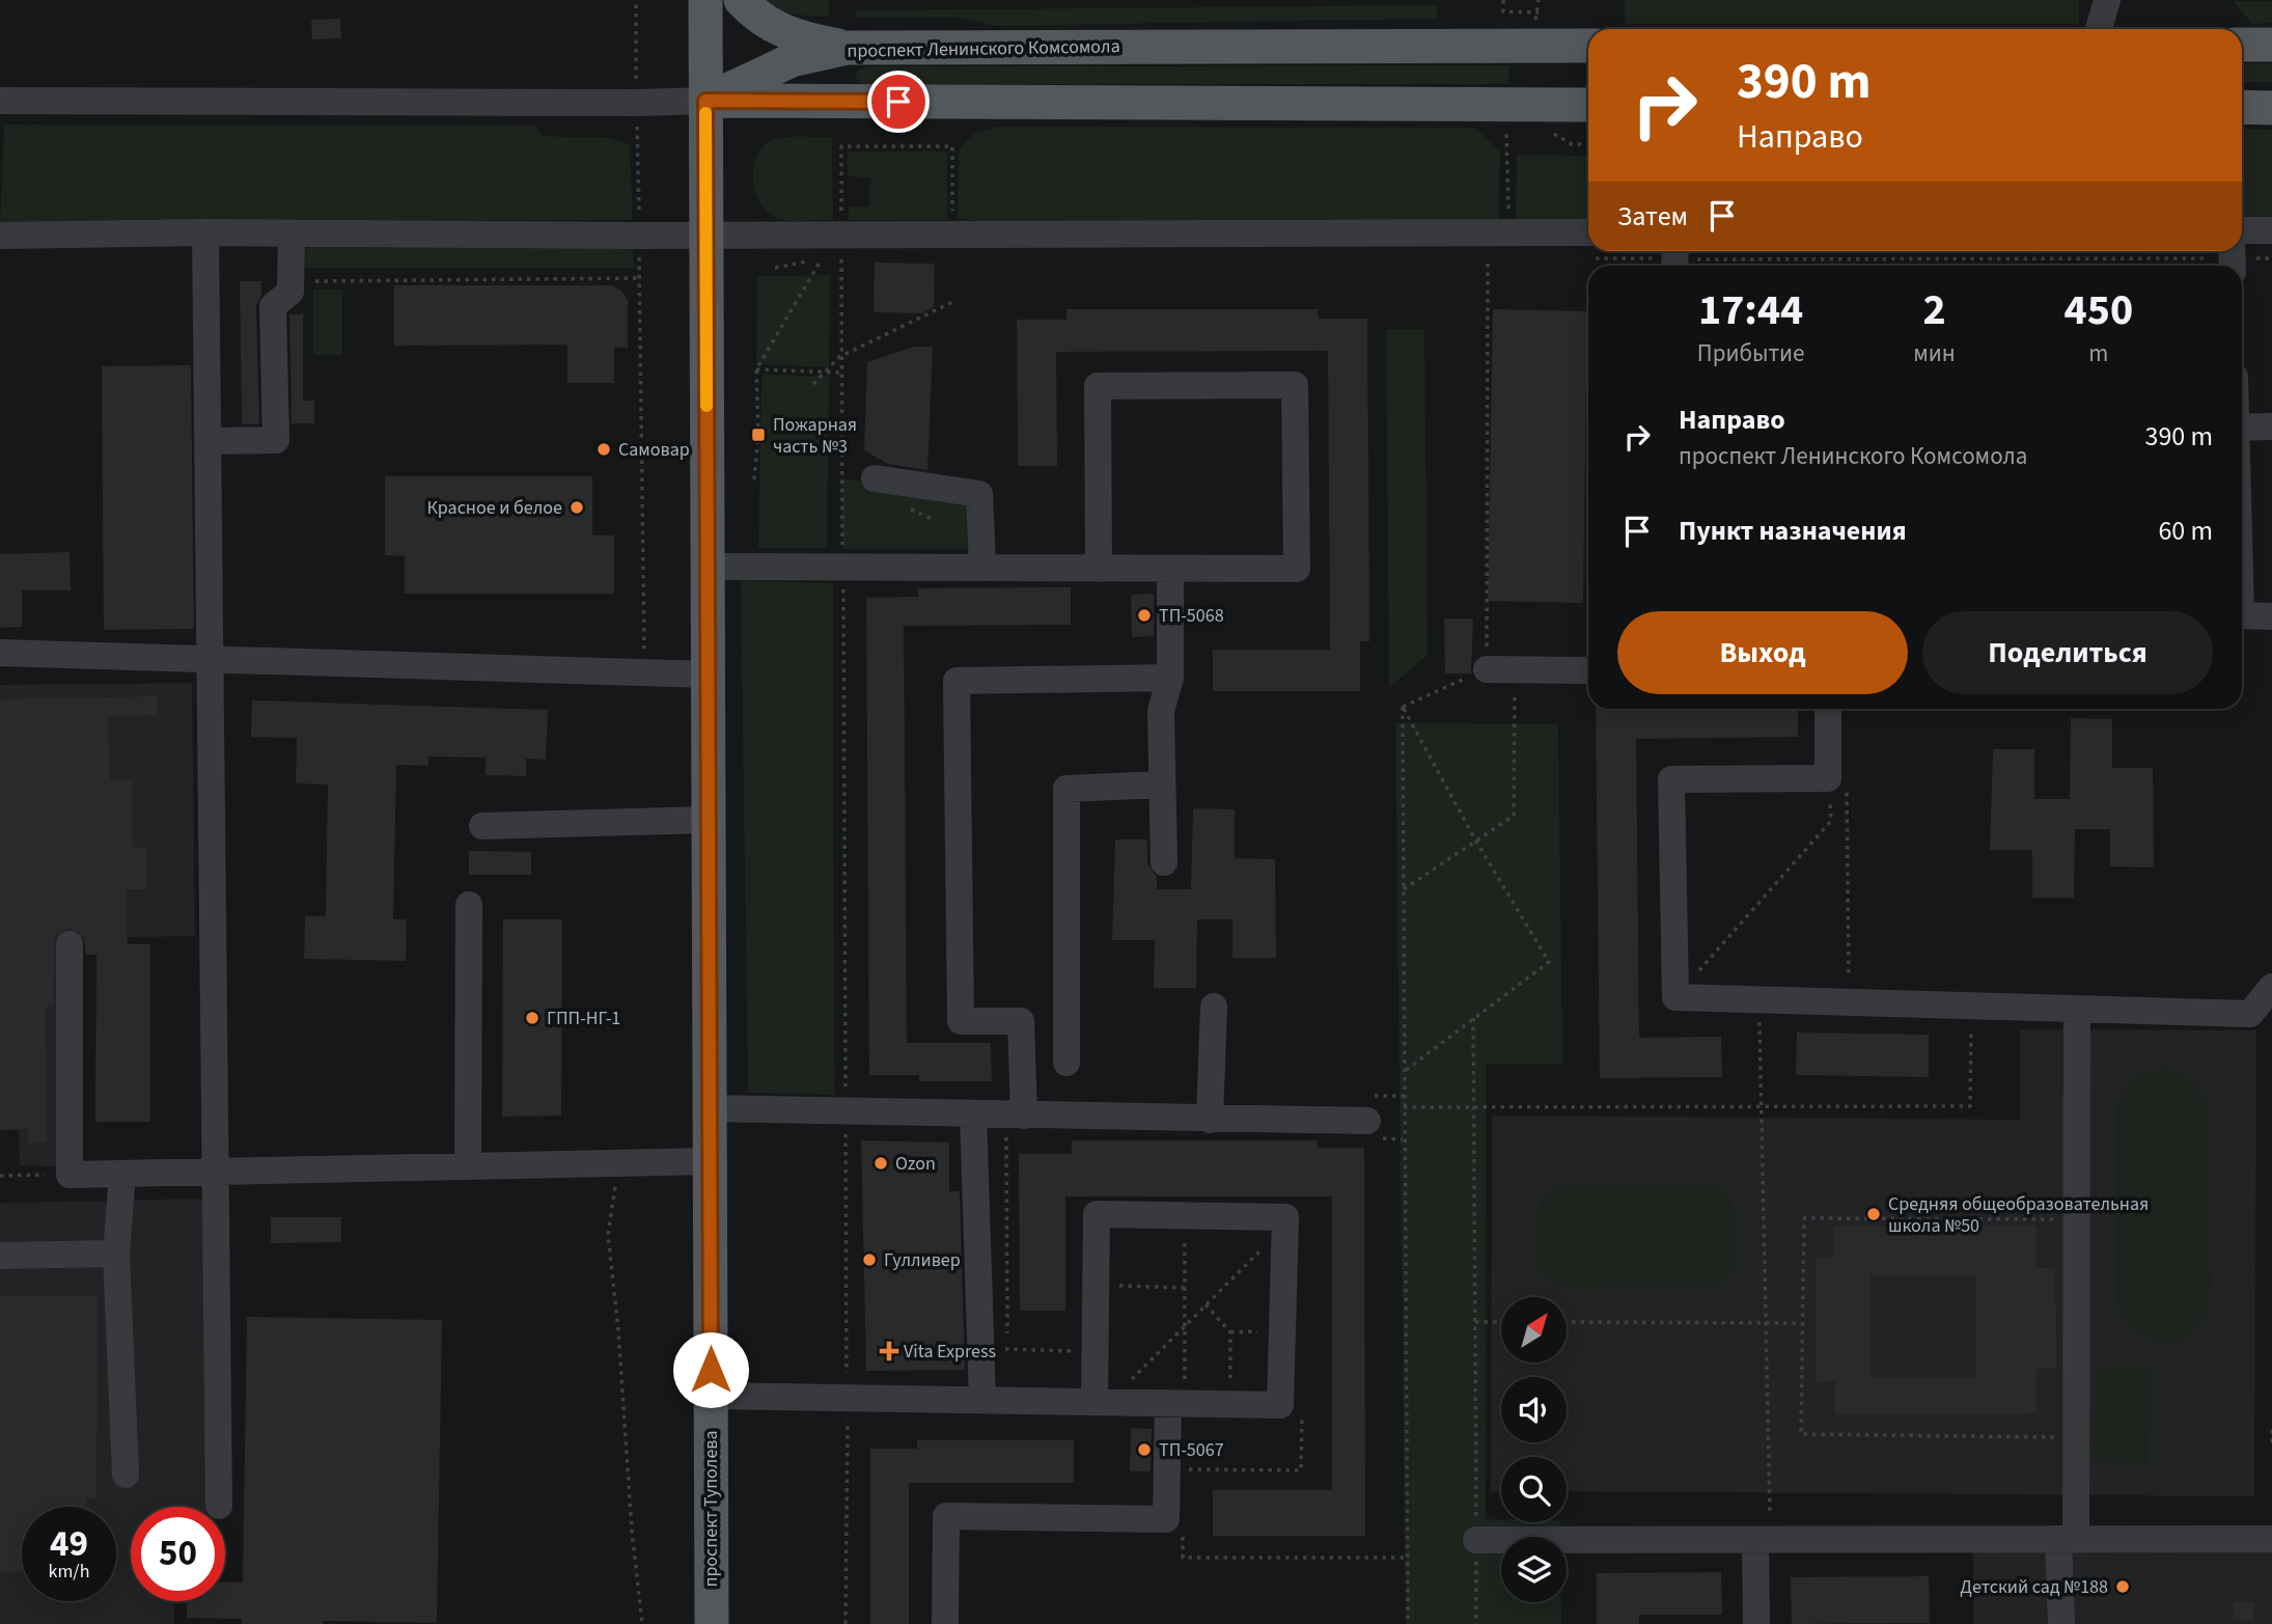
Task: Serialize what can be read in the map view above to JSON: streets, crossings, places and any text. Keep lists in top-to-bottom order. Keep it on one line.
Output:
{"streets":{"main road":["проспект Ленинского Комсомола","проспект Туполева"]},"crossings":[["проспект Ленинского Комсомола","проспект Туполева"]],"places":{"transit":["Пожарная часть №3"],"other":["Самовар","Красное и белое","ТП-5068","ГПП-НГ-1","Ozon","Средняя общеобразовательная школа №50","Гулливер","ТП-5067","Детский сад №188"],"health":["Vita Express"]},"north":"top right","page":{"turn":["390 m","Направо"],"then":"Затем","eta":["17:44","Прибытие","2","мин","450","m"],"list":[{"name":"Направо","note":"проспект Ленинского Комсомола","value":"390 m"},{"name":"Пункт назначения","value":"60 m"}],"buttons":["Выход","Поделиться"],"speed":"49 km/h","limit":"50"}}
